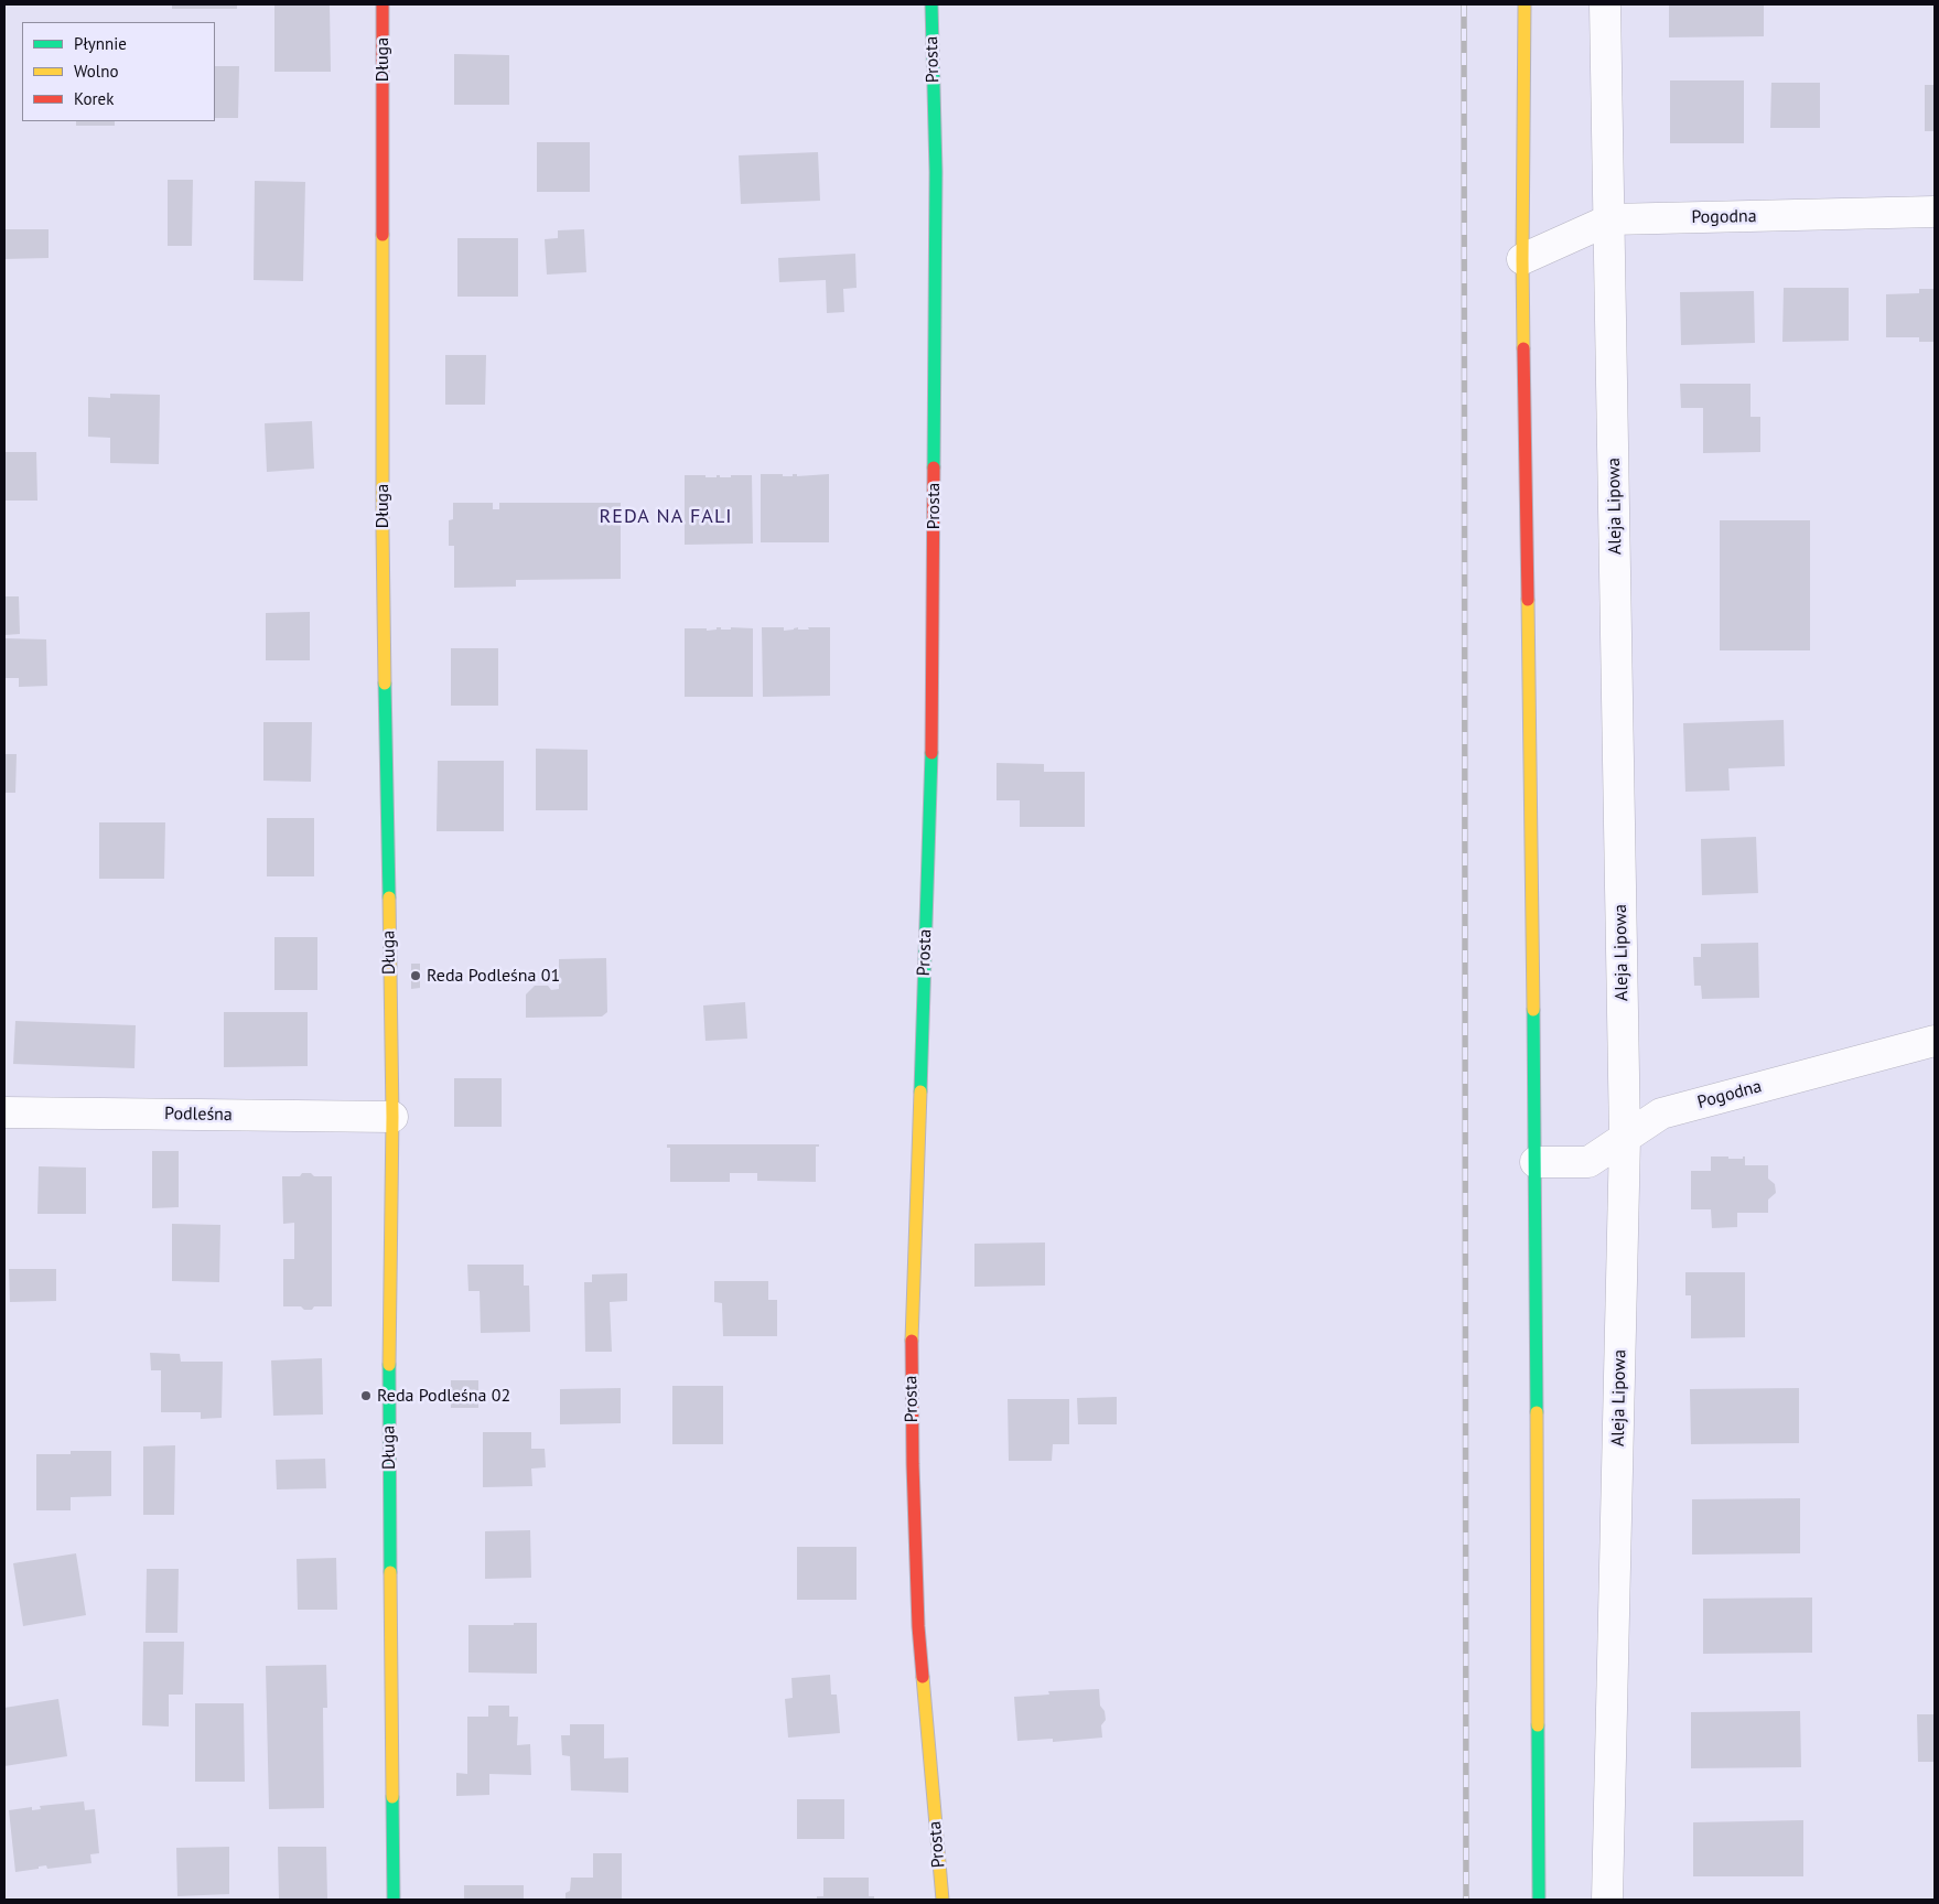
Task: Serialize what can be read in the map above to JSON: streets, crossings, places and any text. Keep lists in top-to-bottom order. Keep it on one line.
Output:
{"streets":{"street":["Długa","Prosta","Pogodna","Aleja Lipowa","Podleśna"]},"crossings":[["Długa","Podleśna"],["Pogodna","Aleja Lipowa"]],"districts":["REDA NA FALI"],"places":["Reda Podleśna 01","Reda Podleśna 02"],"legend":["Płynnie","Wolno","Korek"]}
